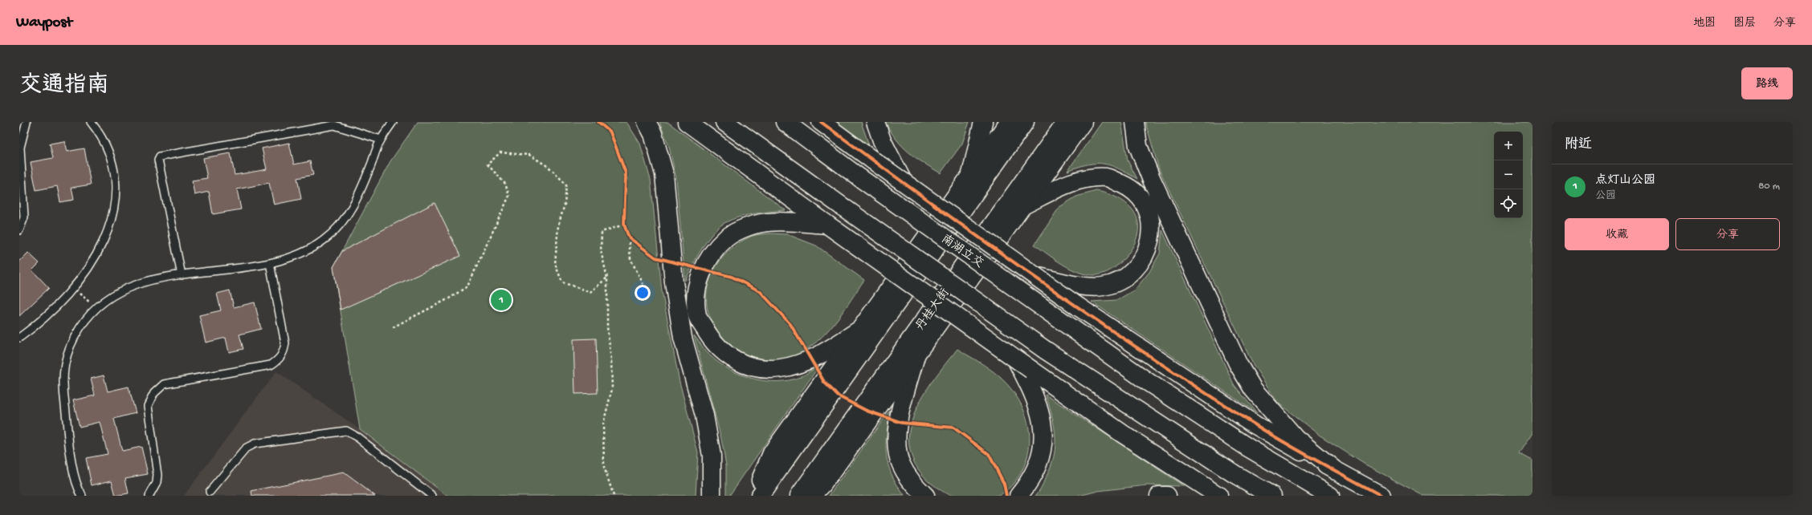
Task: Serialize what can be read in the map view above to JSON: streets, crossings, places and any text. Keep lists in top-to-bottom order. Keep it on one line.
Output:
{"streets":{"main road":["南湖立交","丹桂大街"]},"page":{"header":"Waypost","nav":["地图","图层","分享"],"title":"交通指南","buttons":["路线",["收藏","分享"]],"heading":"附近","map_buttons":["+","−"],"list":[{"mark":"1","name":"点灯山公园","note":"公园","value":"80 m"}],"pins":"1"}}
